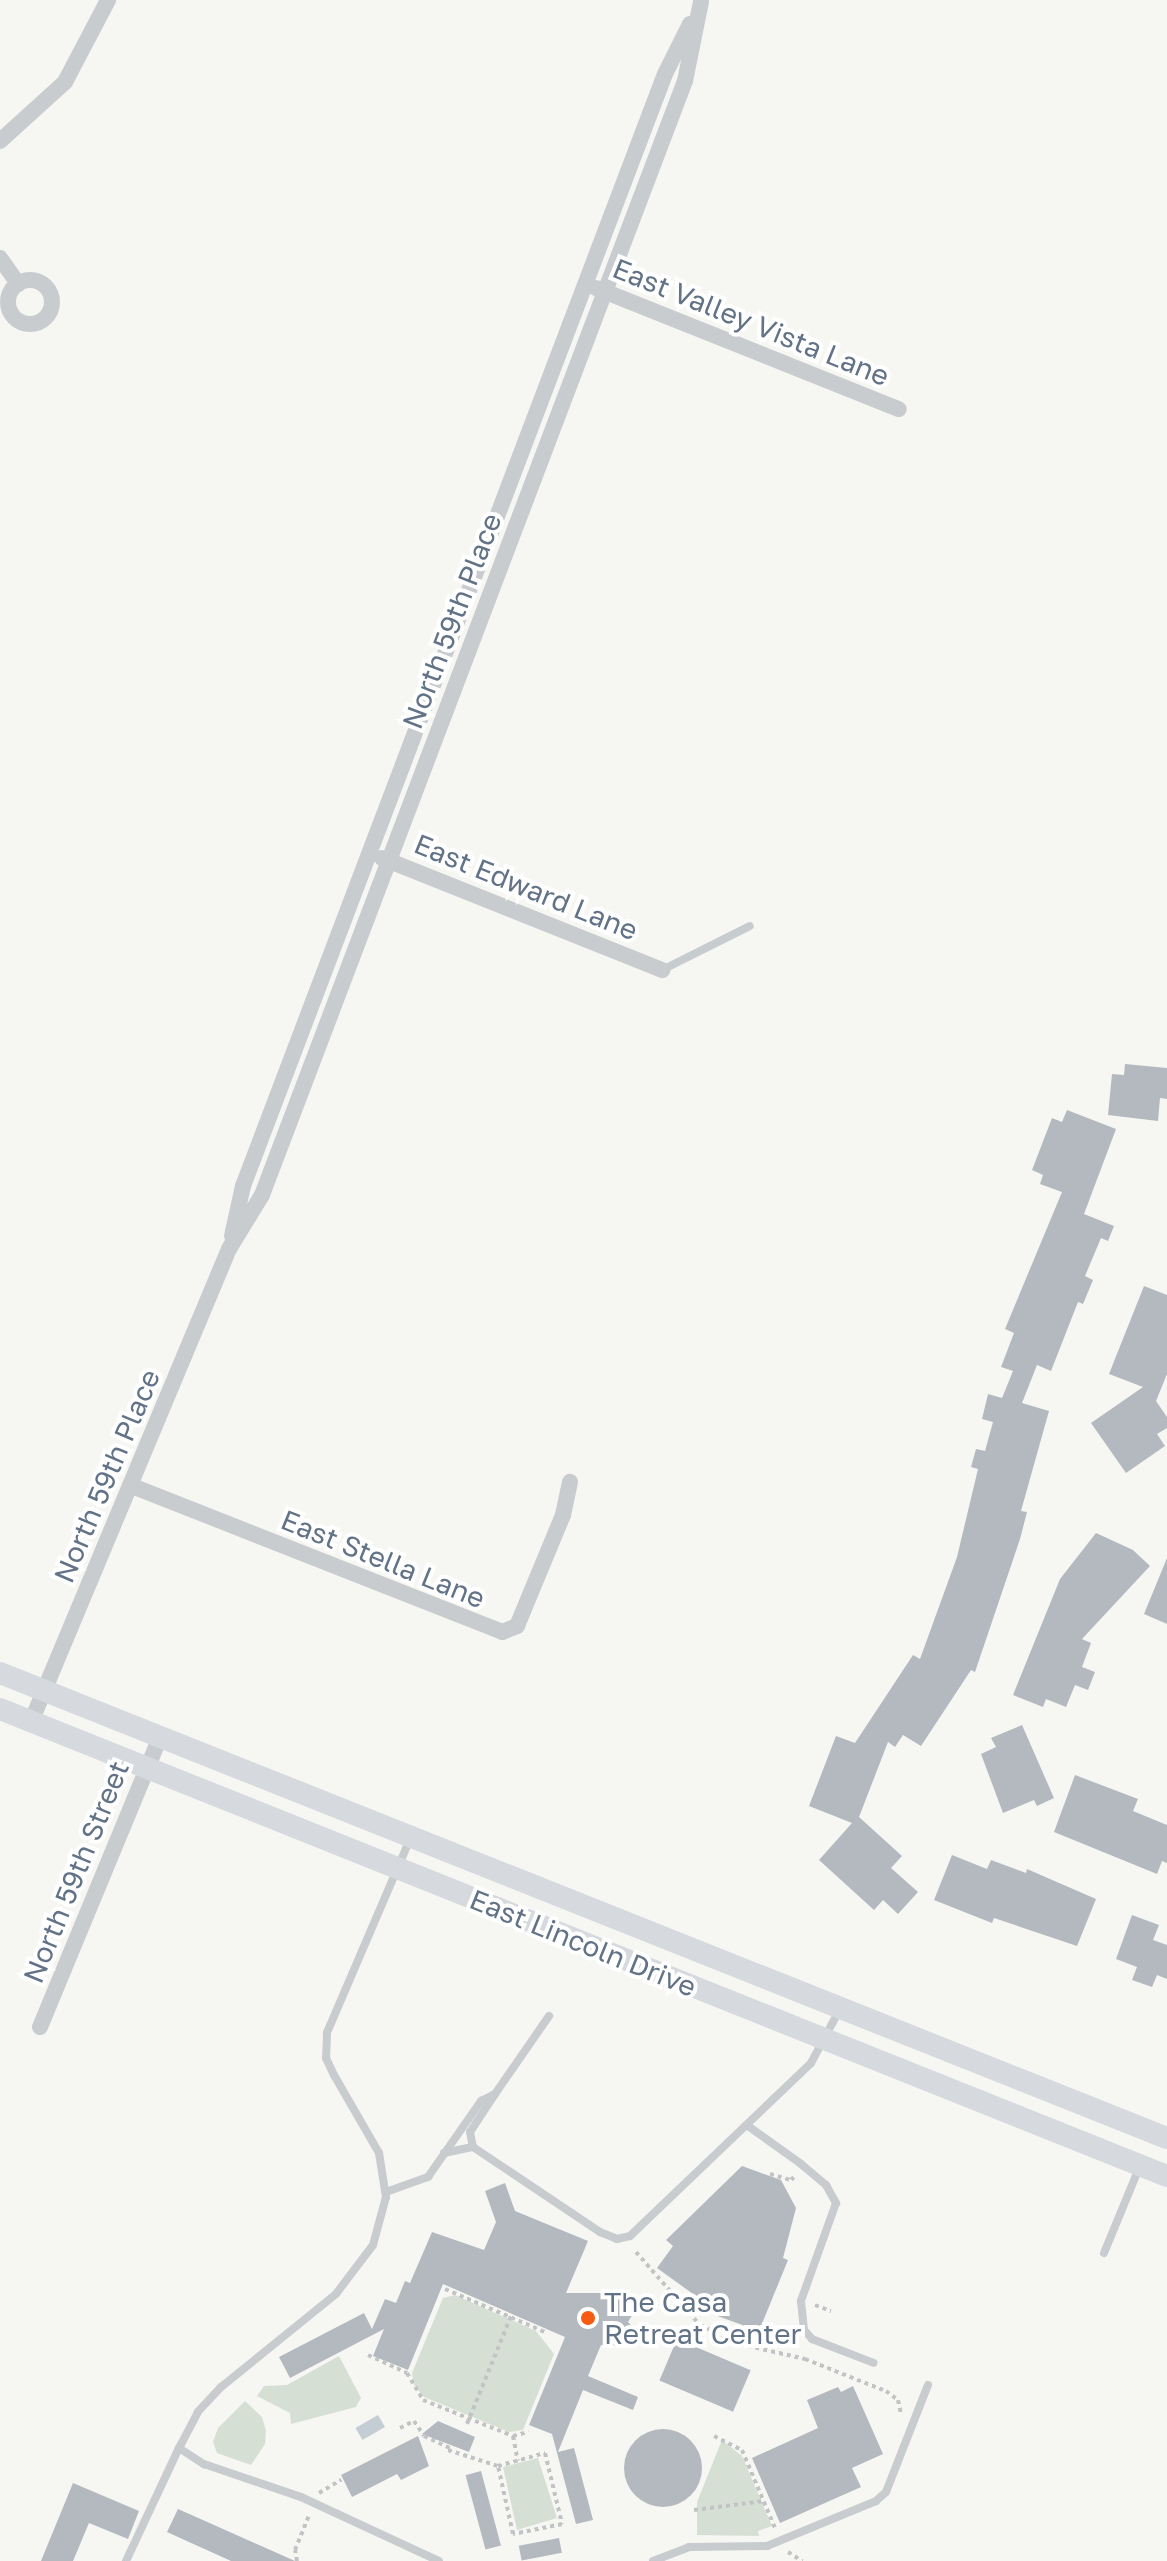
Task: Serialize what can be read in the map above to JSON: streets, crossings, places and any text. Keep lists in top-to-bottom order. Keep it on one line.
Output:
{"streets":{"main road":["East Lincoln Drive"],"street":["East Valley Vista Lane","North 59th Place","East Edward Lane","East Stella Lane","North 59th Street"]},"crossings":[["East Valley Vista Lane","North 59th Place"],["North 59th Place","East Edward Lane"],["North 59th Place","East Stella Lane"],["North 59th Place","East Lincoln Drive"],["North 59th Street","East Lincoln Drive"]],"places":["The Casa Retreat Center"]}
